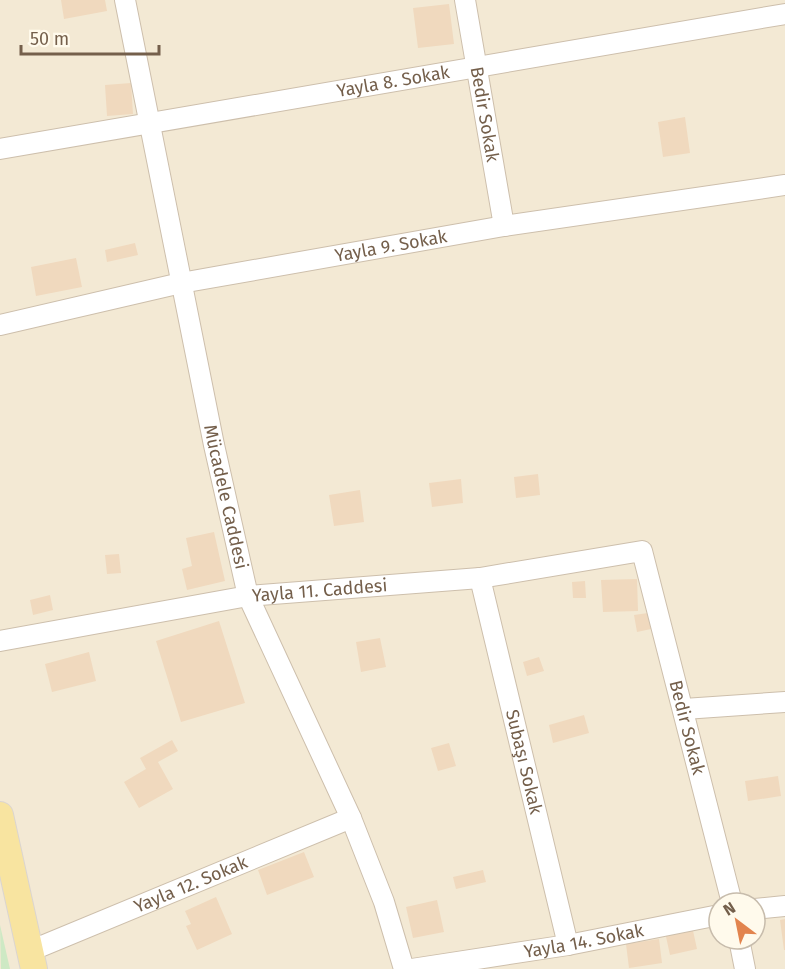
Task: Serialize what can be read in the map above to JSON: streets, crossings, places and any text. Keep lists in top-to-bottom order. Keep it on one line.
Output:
{"streets":{"street":["Yayla 8. Sokak","Bedir Sokak","Yayla 9. Sokak","Mücadele Caddesi","Yayla 11. Caddesi","Subaşı Sokak","Yayla 12. Sokak","Yayla 14. Sokak"]},"crossings":[["Yayla 8. Sokak","Bedir Sokak"],["Yayla 8. Sokak","Mücadele Caddesi"],["Bedir Sokak","Yayla 9. Sokak"],["Bedir Sokak","Yayla 11. Caddesi"],["Yayla 9. Sokak","Mücadele Caddesi"],["Mücadele Caddesi","Yayla 11. Caddesi"],["Mücadele Caddesi","Yayla 12. Sokak"],["Yayla 11. Caddesi","Subaşı Sokak"],["Subaşı Sokak","Yayla 14. Sokak"]],"scale_bar":"50 m","north":"top left"}
